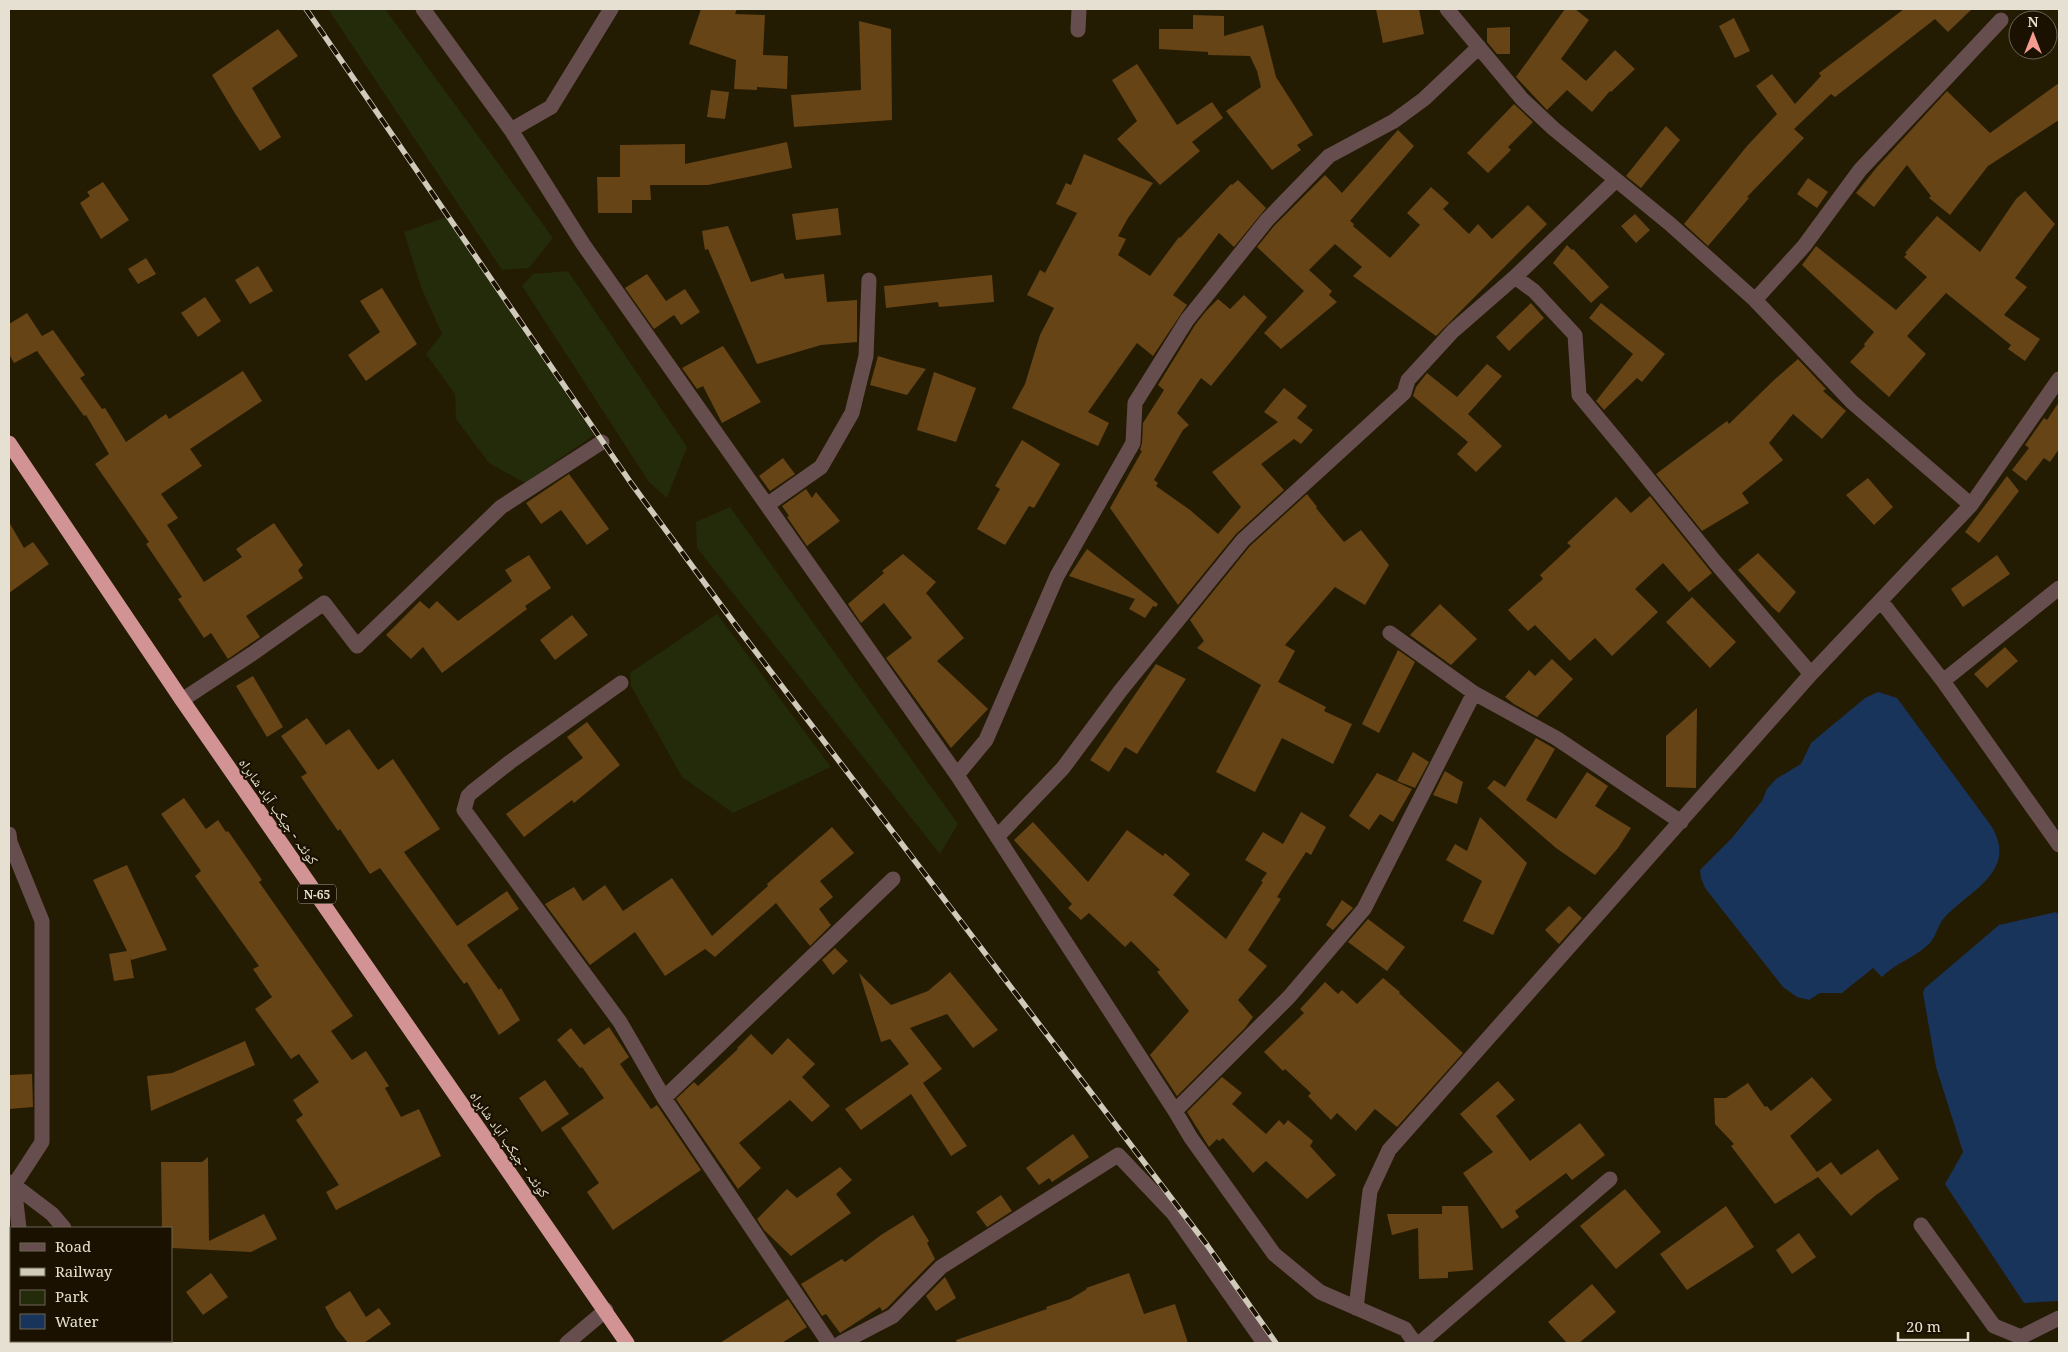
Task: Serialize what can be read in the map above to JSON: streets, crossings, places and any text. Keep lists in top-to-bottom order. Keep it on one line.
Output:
{"streets":{"highway":["کوئٹہ - جیکب آباد شاہراہ","N-65"]},"legend":["Road","Railway","Park","Water"],"scale_bar":"20 m","north":"top"}
